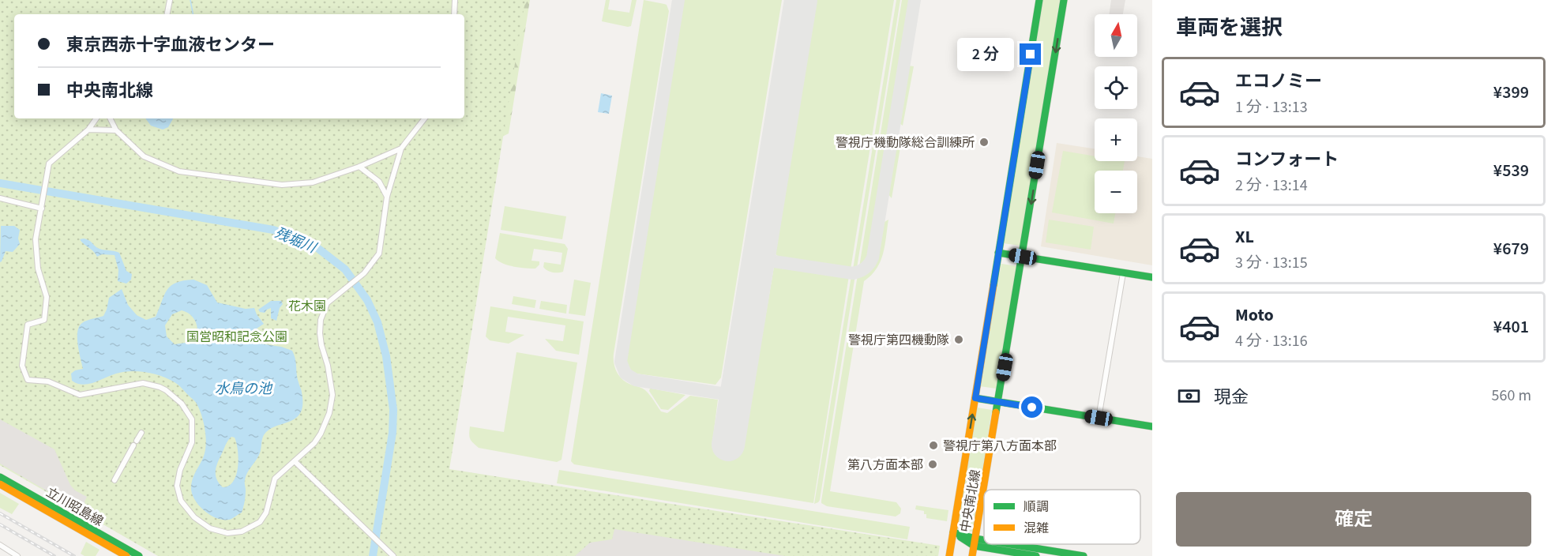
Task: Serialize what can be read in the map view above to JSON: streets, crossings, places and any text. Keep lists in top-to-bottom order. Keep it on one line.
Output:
{"streets":{"main road":["中央南北線","立川昭島線"]},"water":["残堀川","水鳥の池"],"parks":["花木園","国営昭和記念公園"],"places":["警視庁機動隊総合訓練所","警視庁第四機動隊","警視庁第八方面本部","第八方面本部"],"legend":["順調","混雑"],"north":"top","page":{"heading":"車両を選択","map_buttons":["+","−"],"banner":["東京西赤十字血液センター","中央南北線"],"bubble":"2 分","list":[{"name":"エコノミー","note":"1 分 · 13:13","value":"¥399"},{"name":"コンフォート","note":"2 分 · 13:14","value":"¥539"},{"name":"XL","note":"3 分 · 13:15","value":"¥679"},{"name":"Moto","note":"4 分 · 13:16","value":"¥401"}],"pay":["現金","560 m"],"buttons":"確定"}}
